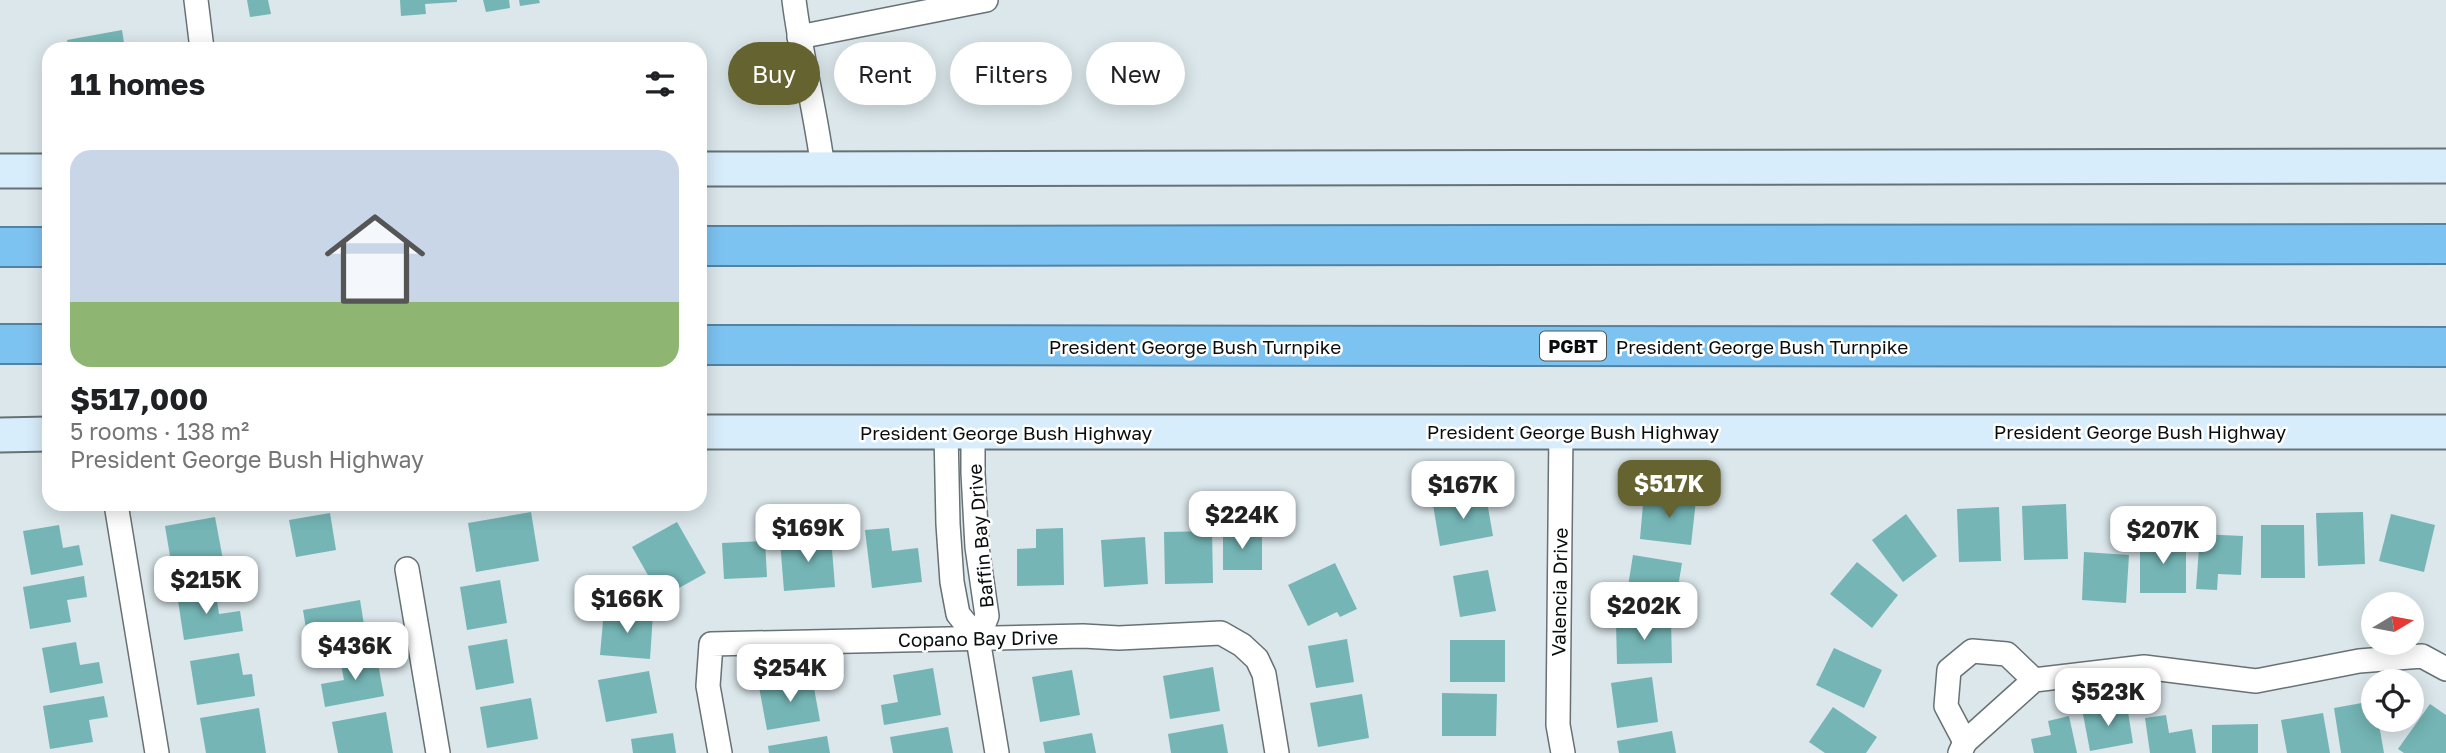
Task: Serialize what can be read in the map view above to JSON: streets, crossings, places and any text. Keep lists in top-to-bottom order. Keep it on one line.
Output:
{"streets":{"highway":["President George Bush Turnpike","PGBT"],"main road":["President George Bush Highway"],"street":["Baffin Bay Drive","Valencia Drive","Copano Bay Drive"]},"crossings":[["President George Bush Highway","Baffin Bay Drive"],["President George Bush Highway","Valencia Drive"],["Baffin Bay Drive","Copano Bay Drive"]],"north":"right","page":{"chip":["Buy","Rent","Filters","New"],"heading":"11 homes","list":[{"name":"$517,000","note":"5 rooms · 138 m² · President George Bush Highway"}],"price":["$517K","$167K","$224K","$169K","$207K","$215K","$166K","$202K","$436K","$254K","$523K"]}}
